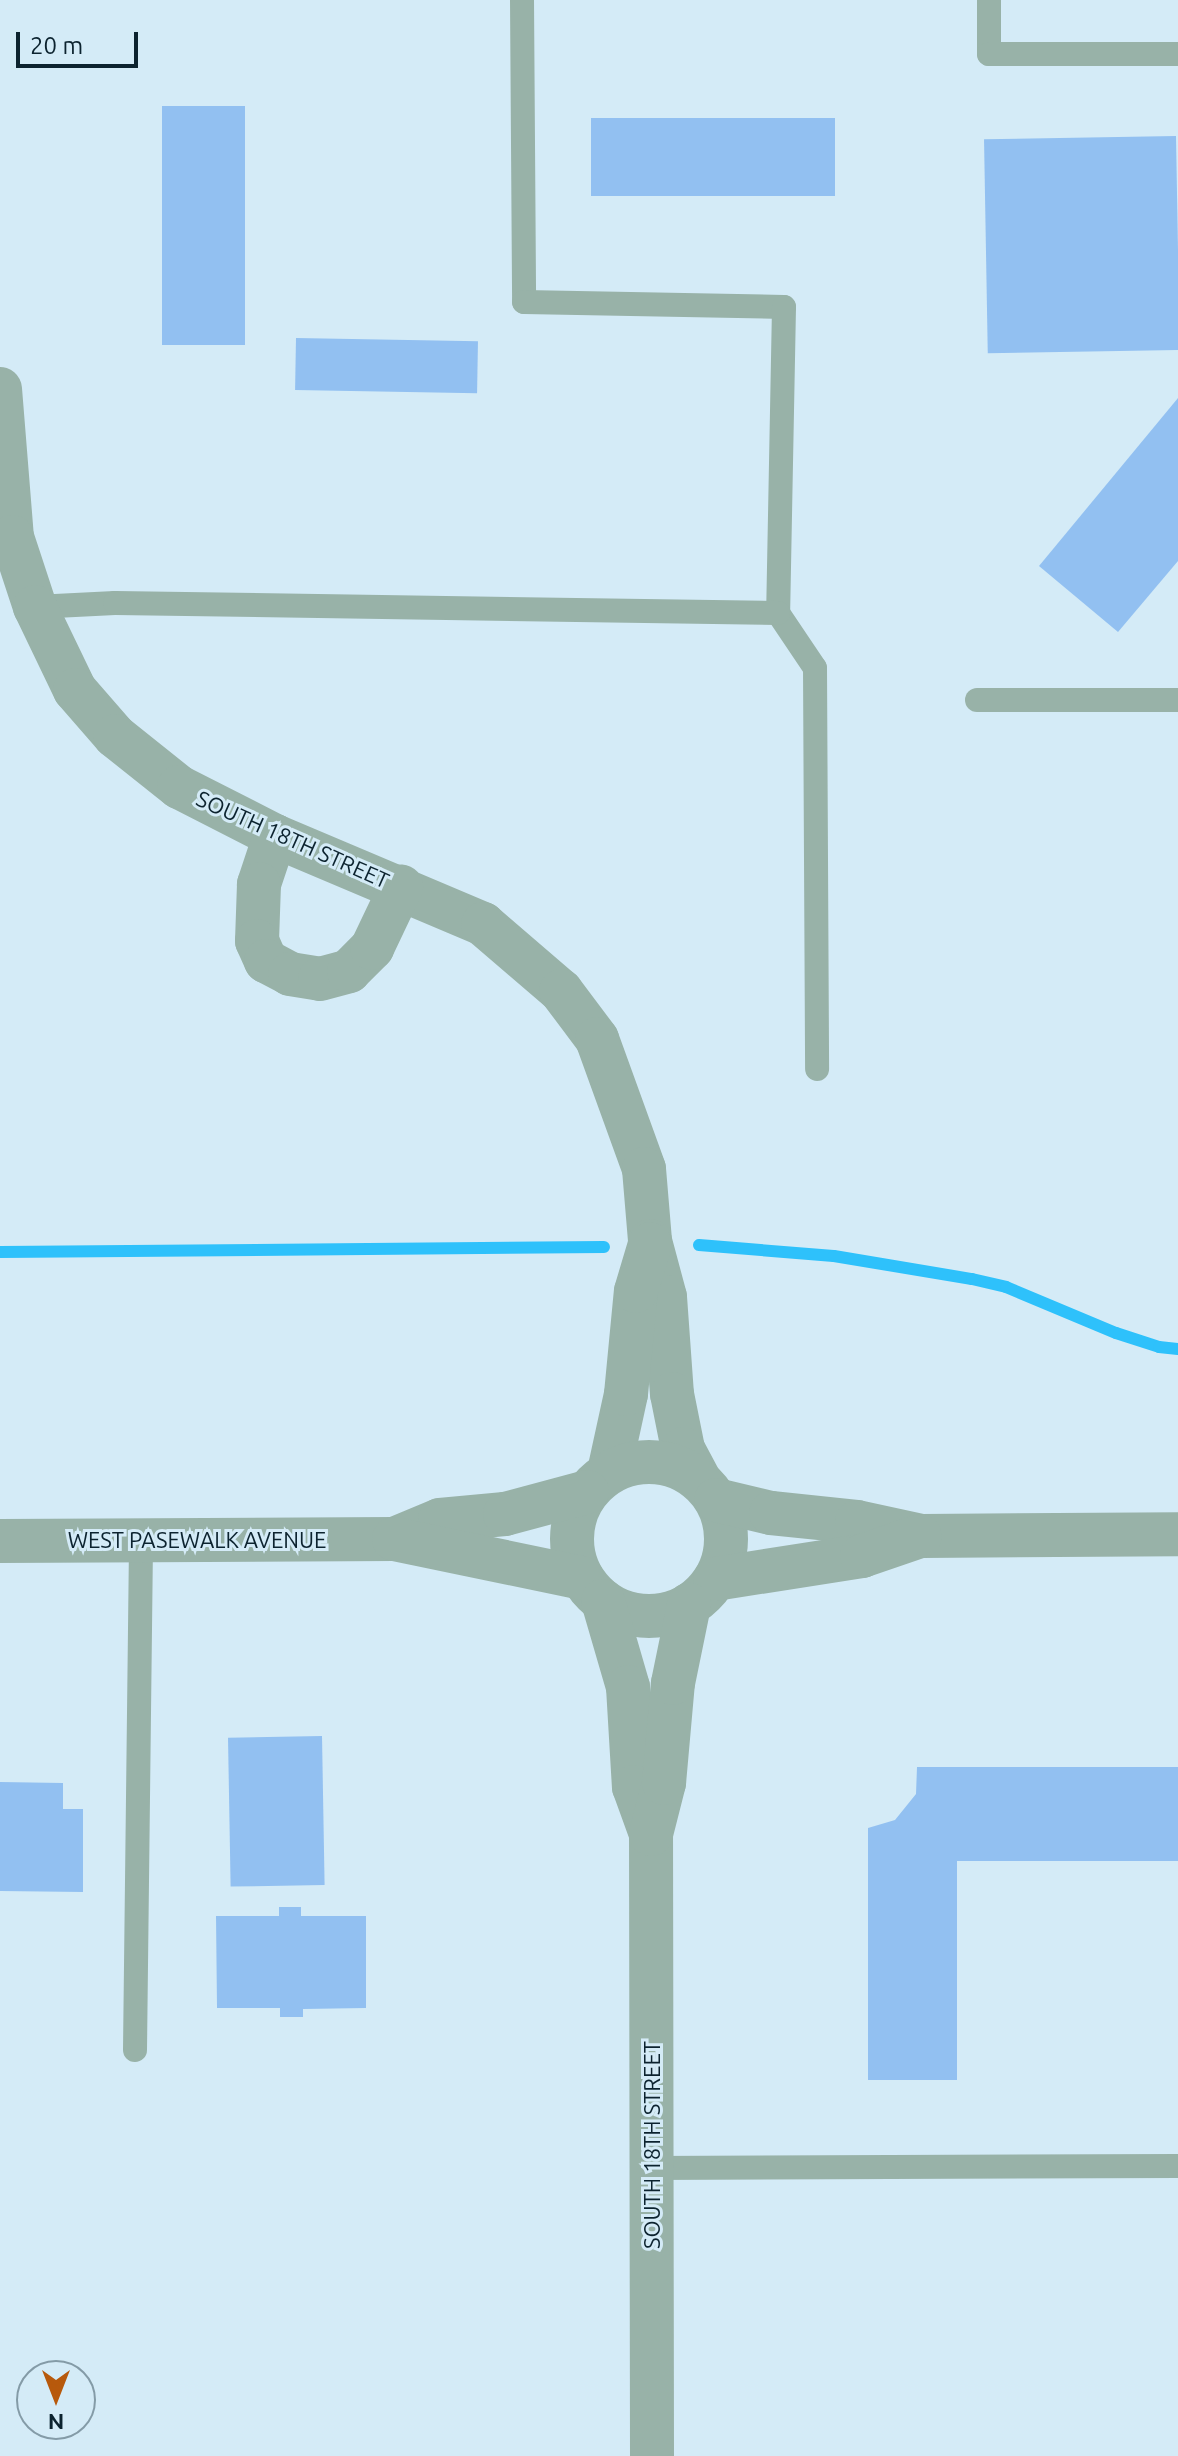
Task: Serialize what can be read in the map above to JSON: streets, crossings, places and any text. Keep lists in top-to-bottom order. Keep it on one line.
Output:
{"streets":{"street":["SOUTH 18TH STREET","WEST PASEWALK AVENUE"]},"crossings":[["SOUTH 18TH STREET","WEST PASEWALK AVENUE"]],"scale_bar":"20 m","north":"bottom"}
